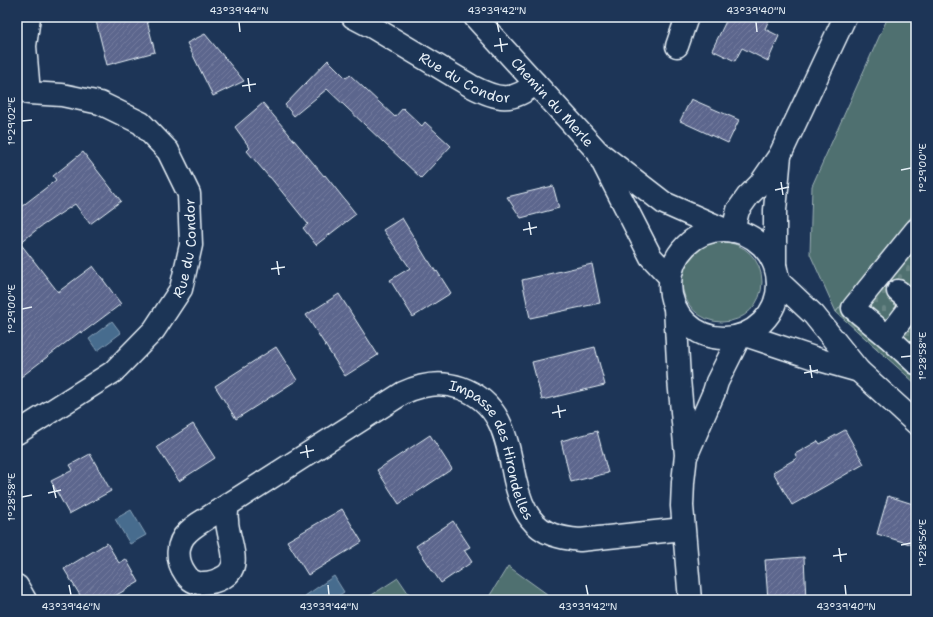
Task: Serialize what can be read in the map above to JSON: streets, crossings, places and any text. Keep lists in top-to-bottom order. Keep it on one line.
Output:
{"streets":{"street":["Rue du Condor","Chemin du Merle","Impasse des Hirondelles"]},"crossings":[["Rue du Condor","Chemin du Merle"]],"coordinates":["43°39'44\"N","43°39'42\"N","43°39'40\"N","1°29'02\"E","1°29'00\"E","1°28'58\"E","1°28'56\"E","43°39'46\"N"]}
